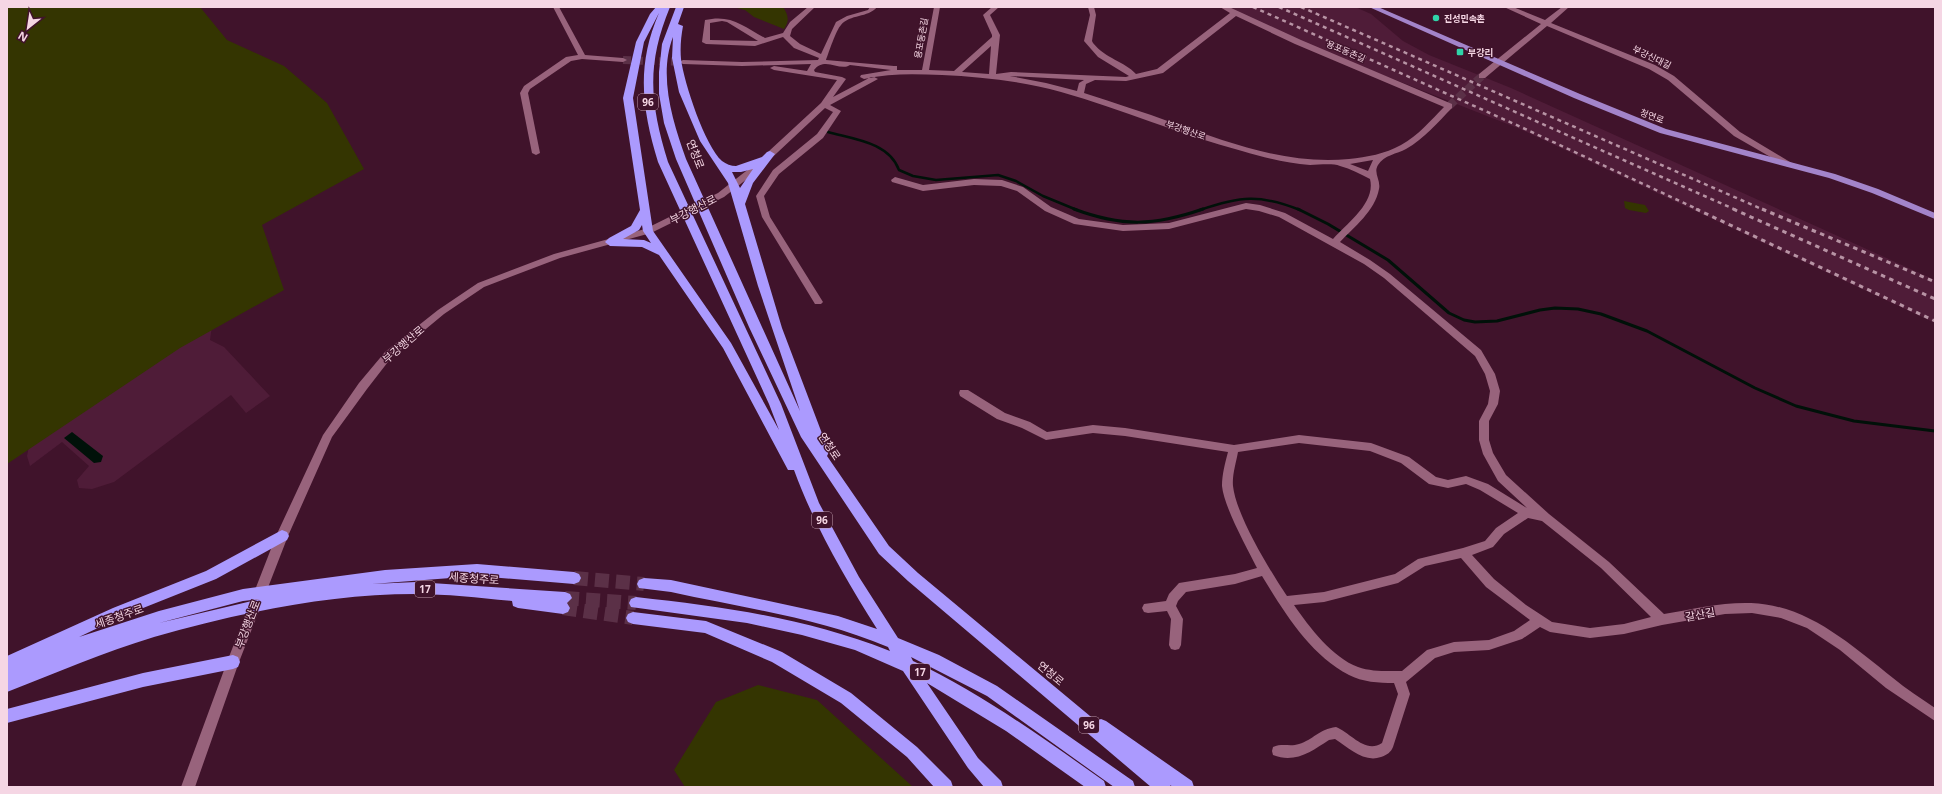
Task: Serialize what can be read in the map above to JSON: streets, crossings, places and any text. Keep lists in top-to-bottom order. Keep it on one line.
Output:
{"streets":{"highway":["96","연청로","세종청주로","17"],"main road":["청연로"],"street":["용포동촌길","부강신대길","부강행산로","갈산길"]},"crossings":[["용포동촌길","부강행산로"],["부강신대길","청연로"],["세종청주로","17"]],"places":{"other":["진성민속촌"],"transit":["부강리"]},"north":"bottom left"}
